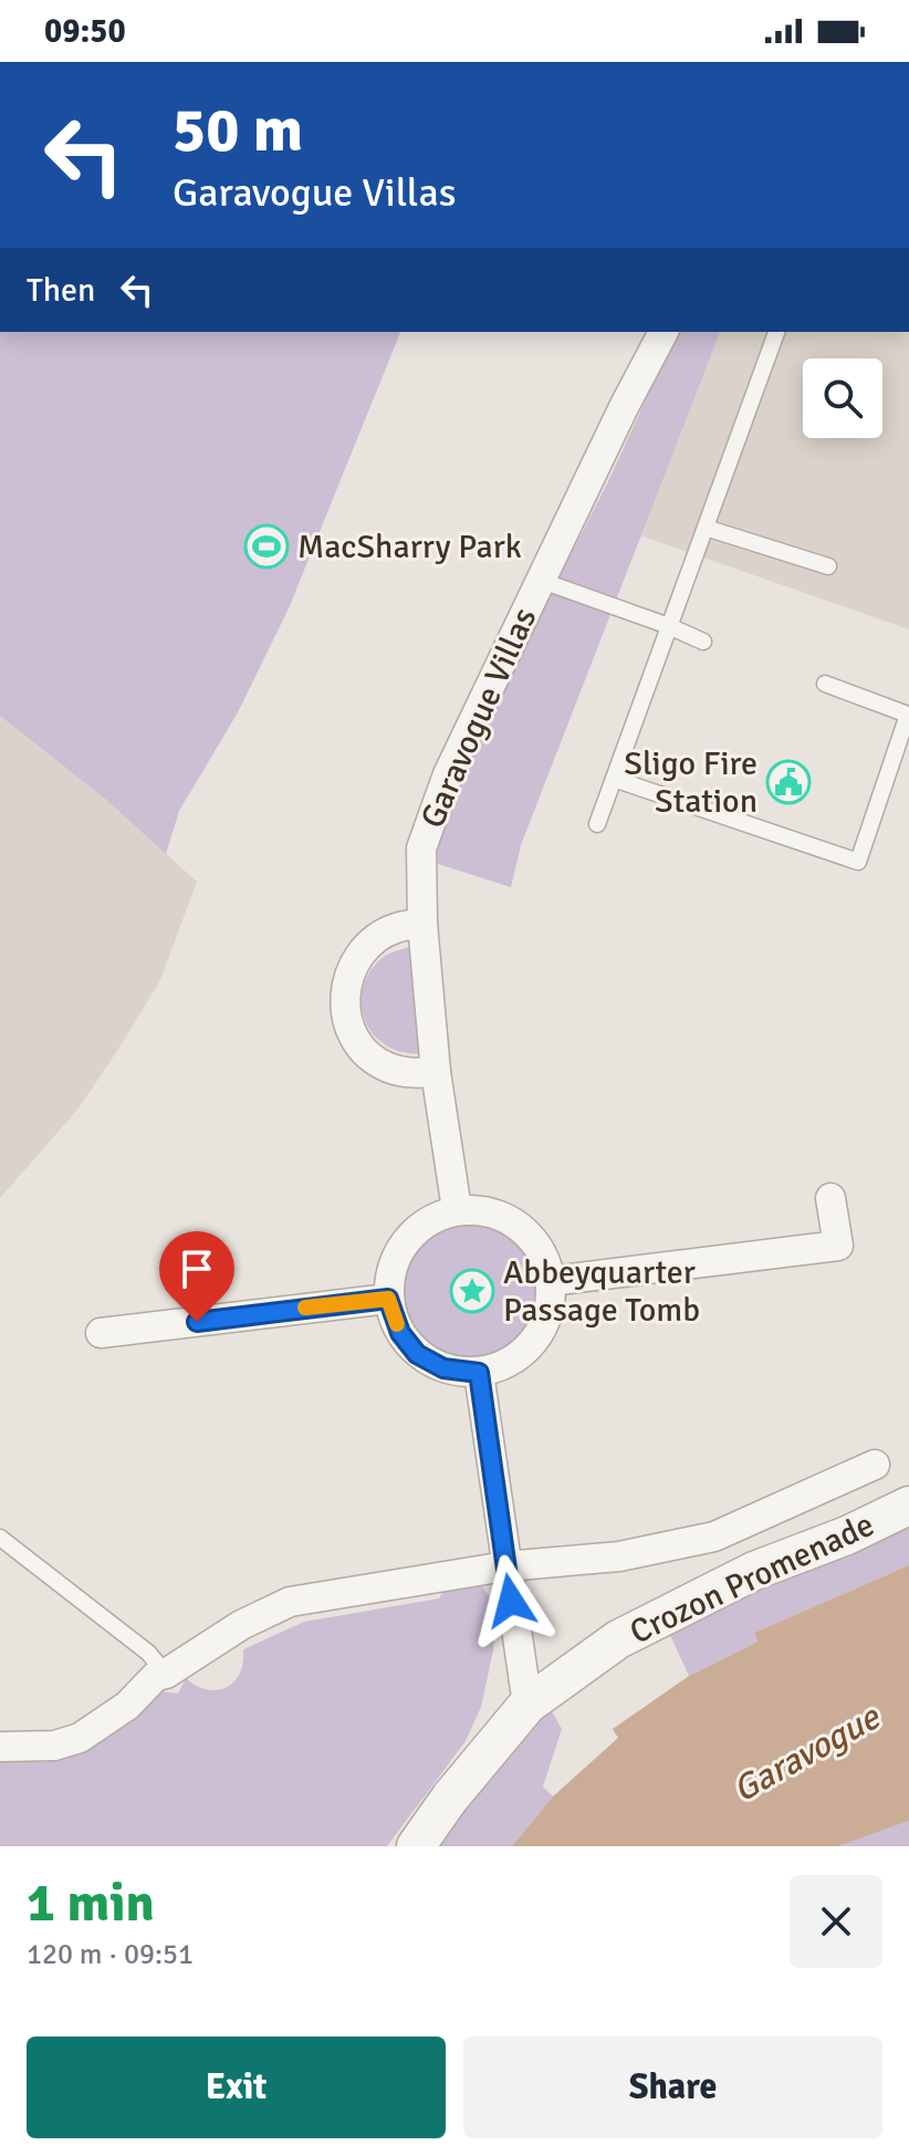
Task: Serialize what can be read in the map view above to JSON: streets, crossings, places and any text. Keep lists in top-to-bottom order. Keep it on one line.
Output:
{"streets":{"street":["Garavogue Villas","Crozon Promenade"]},"water":["Garavogue"],"places":{"sports":["MacSharry Park"],"public building":["Sligo Fire Station"],"place":["Abbeyquarter Passage Tomb"]},"page":{"status":"09:50","turn":["50 m","Garavogue Villas"],"then":"Then","heading":["1 min","120 m · 09:51"],"buttons":["Exit","Share"]}}
